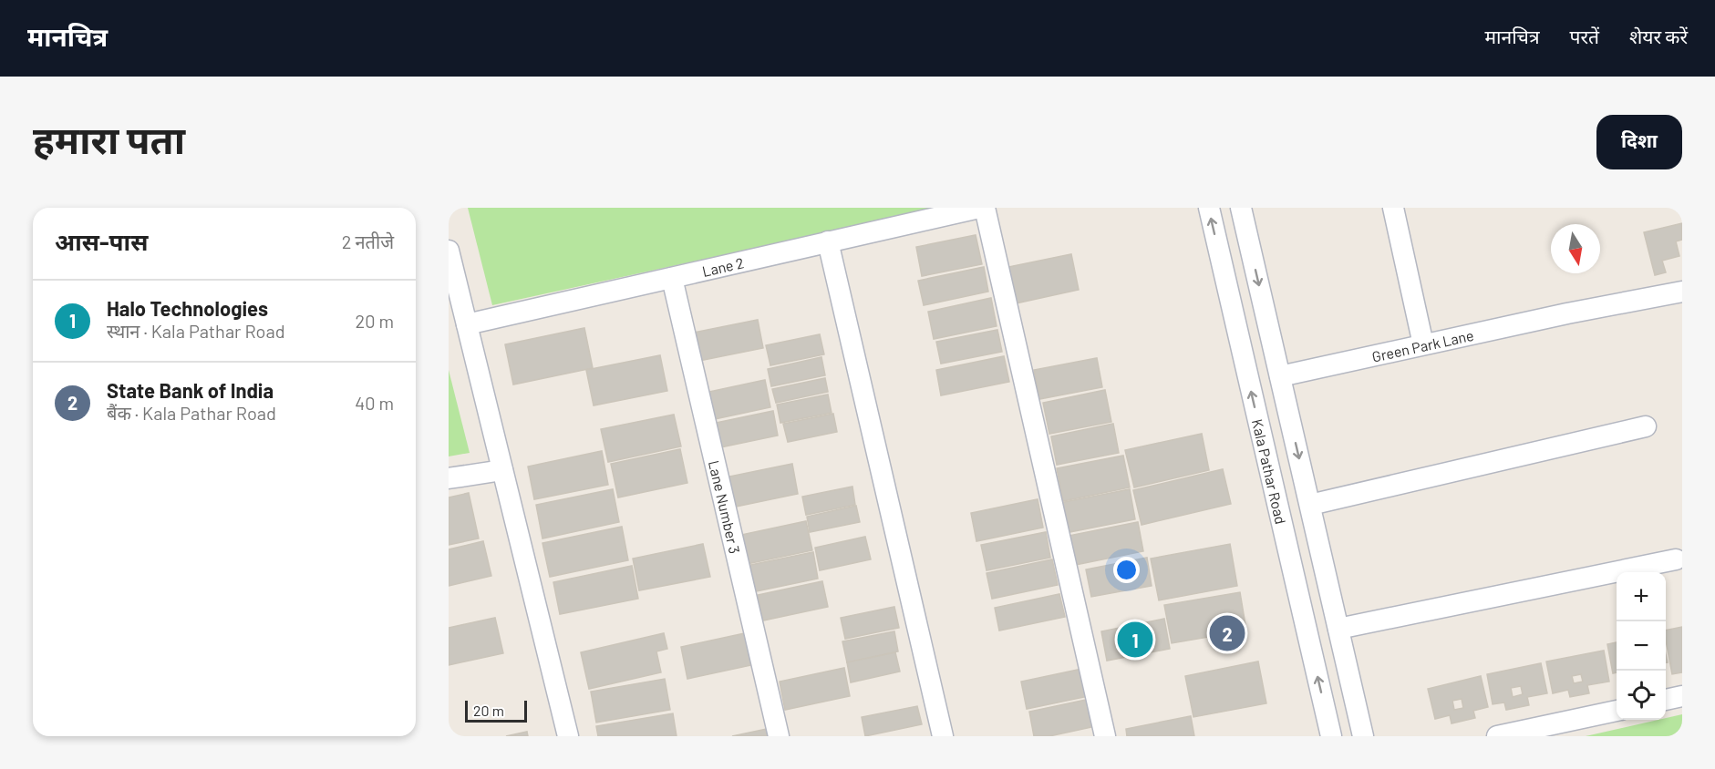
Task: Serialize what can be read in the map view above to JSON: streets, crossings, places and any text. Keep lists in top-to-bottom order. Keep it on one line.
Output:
{"streets":{"street":["Lane 2","Green Park Lane","Kala Pathar Road","Lane Number 3"]},"crossings":[["Lane 2","Lane Number 3"]],"scale_bar":"20 m","north":"bottom","page":{"header":"मानचित्र","nav":["मानचित्र","परतें","शेयर करें"],"buttons":"दिशा","title":"हमारा पता","heading":["आस-पास","2 नतीजे"],"list":[{"mark":"1","name":"Halo Technologies","note":"स्थान · Kala Pathar Road","value":"20 m"},{"mark":"2","name":"State Bank of India","note":"बैंक · Kala Pathar Road","value":"40 m"}],"map_buttons":["+","−"],"pins":["2","1"],"scale":"20 m"}}
